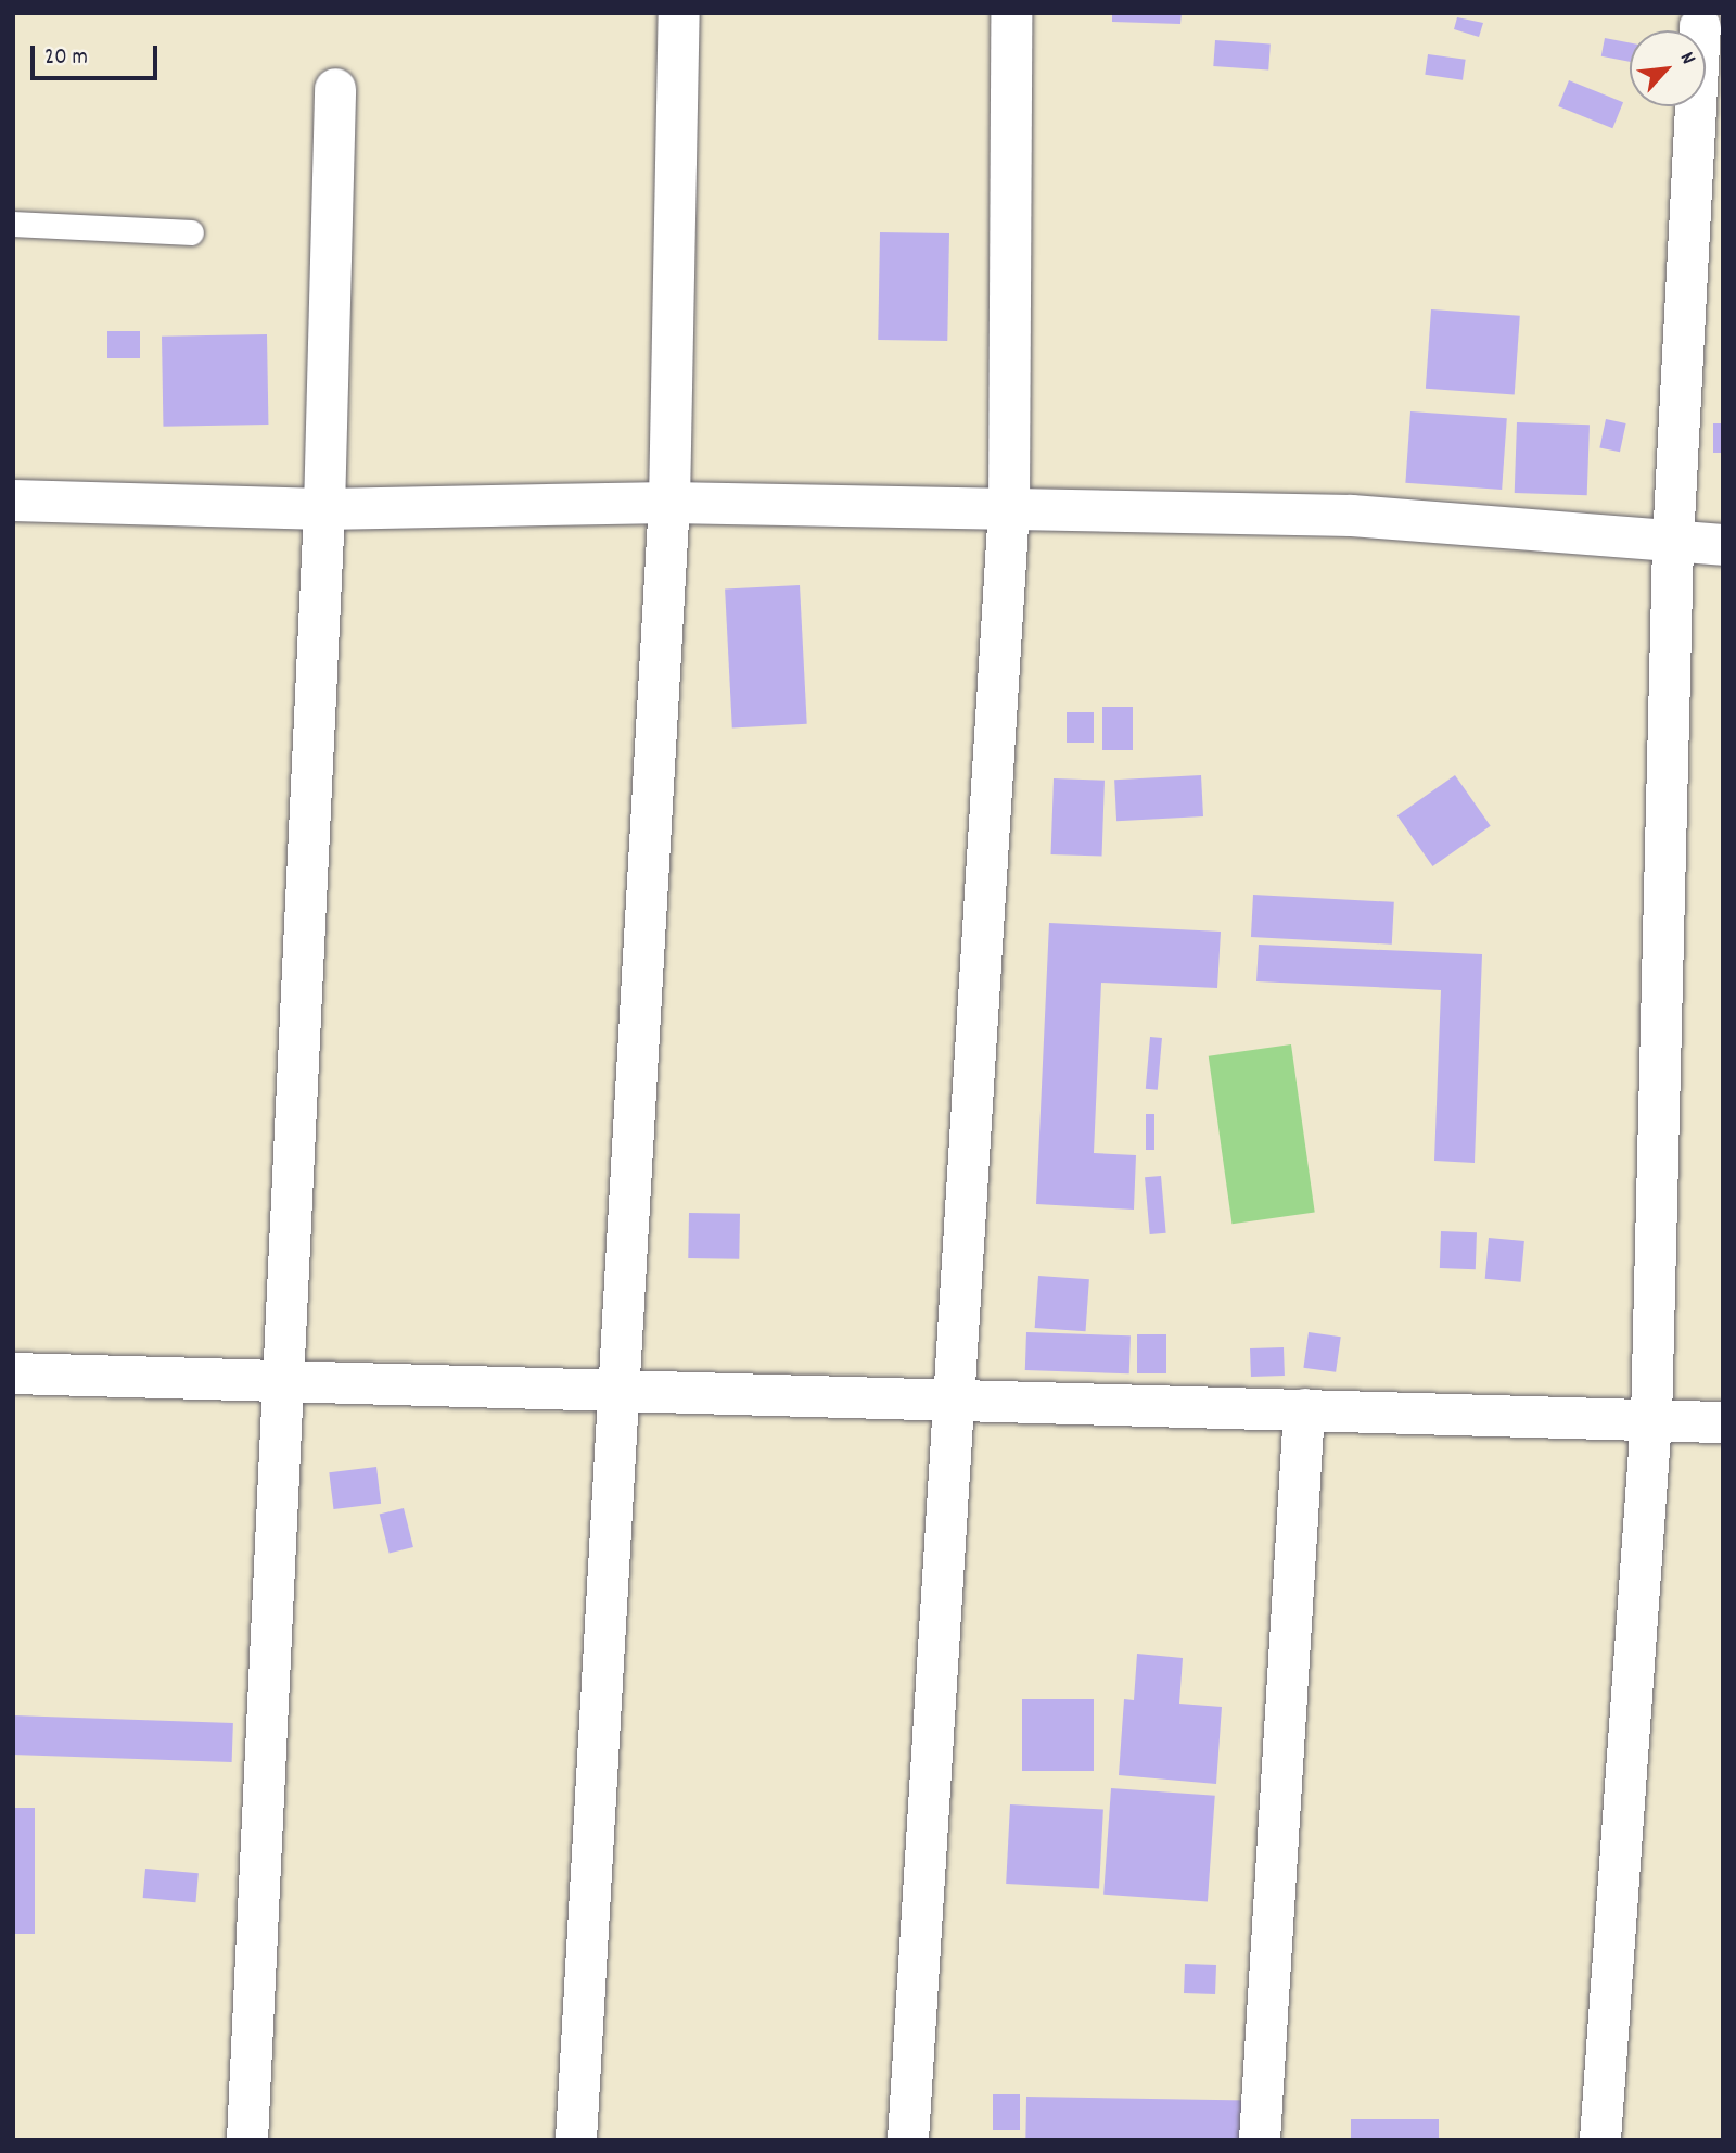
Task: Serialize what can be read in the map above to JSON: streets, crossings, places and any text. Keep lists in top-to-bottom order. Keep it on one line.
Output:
{"scale_bar":"20 m","north":"top right"}
